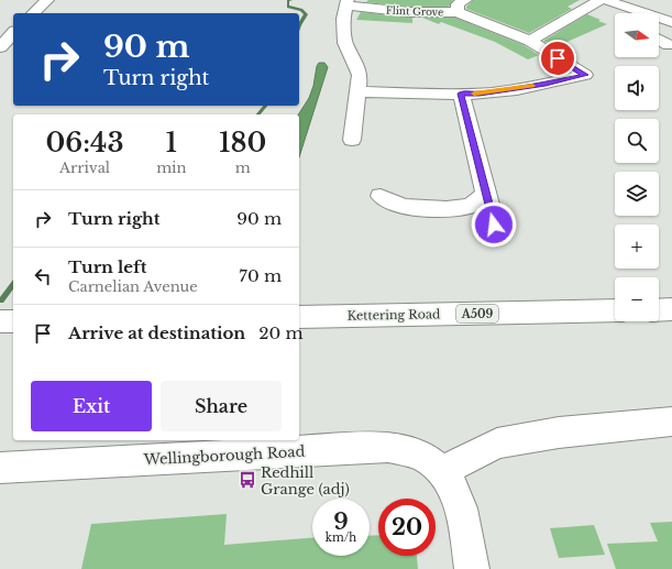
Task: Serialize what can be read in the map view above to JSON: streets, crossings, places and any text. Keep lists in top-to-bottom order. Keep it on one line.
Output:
{"streets":{"main road":["Flint Grove","A509","Kettering Road","Wellingborough Road"]},"places":{"bus stop":["Redhill Grange (adj)"]},"north":"right","page":{"map_buttons":["+","−"],"turn":["90 m","Turn right"],"eta":["06:43","Arrival","1","min","180","m"],"list":[{"name":"Turn right","value":"90 m"},{"name":"Turn left","note":"Carnelian Avenue","value":"70 m"},{"name":"Arrive at destination","value":"20 m"}],"buttons":["Exit","Share"],"speed":"9 km/h","limit":"20"}}
